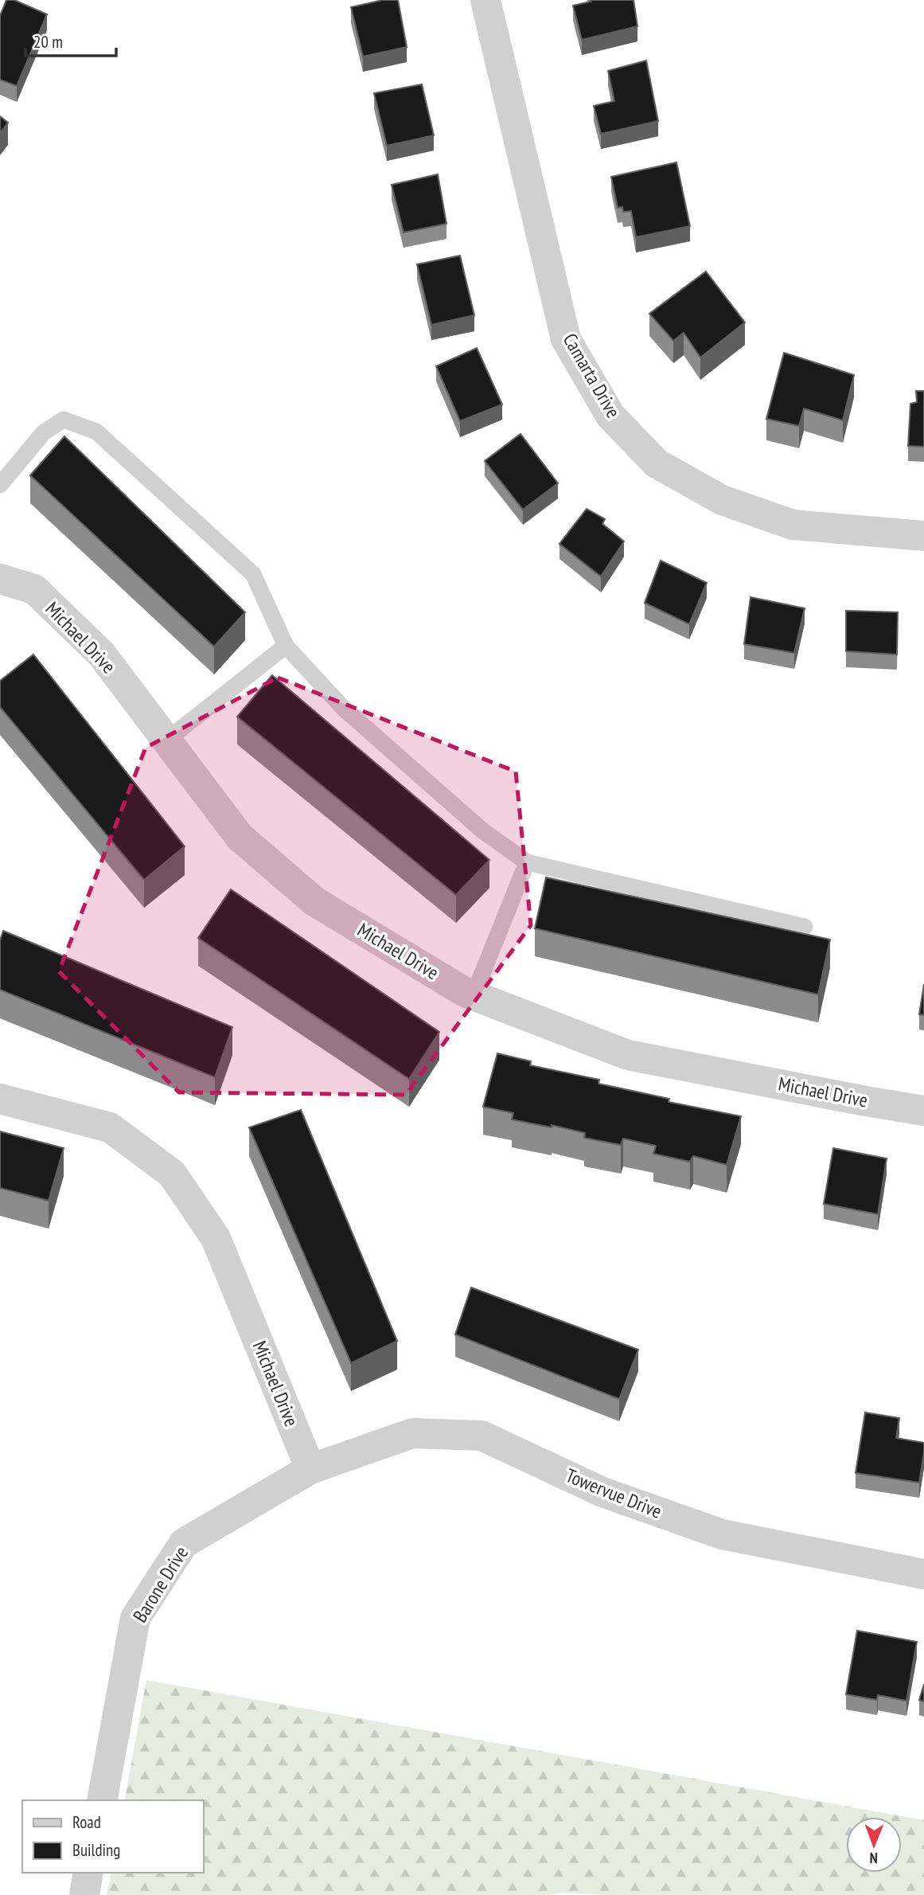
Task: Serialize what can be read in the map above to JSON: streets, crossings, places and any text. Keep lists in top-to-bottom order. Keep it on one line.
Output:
{"streets":{"street":["Camarta Drive","Michael Drive","Towervue Drive","Barone Drive"]},"crossings":[["Michael Drive","Towervue Drive"],["Michael Drive","Barone Drive"],["Towervue Drive","Barone Drive"]],"legend":["Road","Building"],"scale_bar":"20 m","north":"bottom"}
